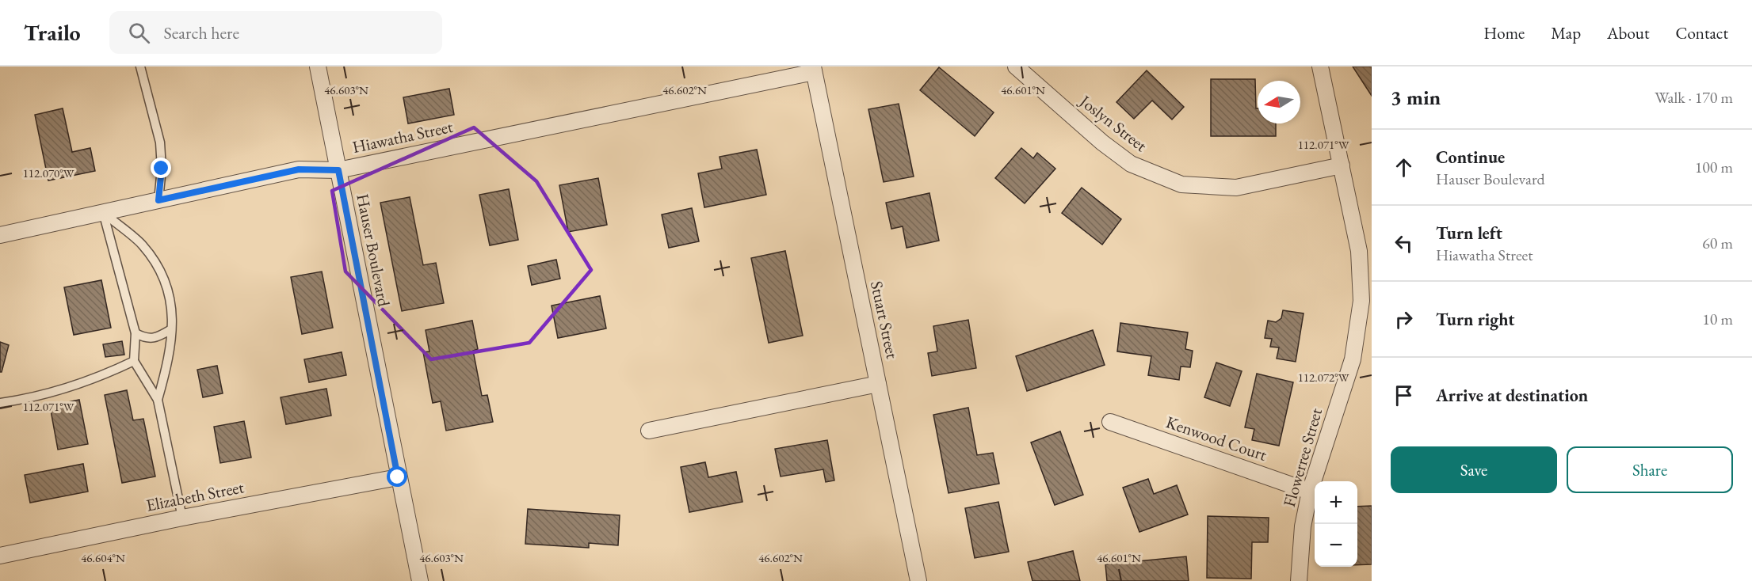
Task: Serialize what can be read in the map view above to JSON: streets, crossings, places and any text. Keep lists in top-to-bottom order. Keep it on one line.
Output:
{"streets":{"street":["Joslyn Street","Hiawatha Street","Hauser Boulevard","Stuart Street","Kenwood Court","Flowerree Street","Elizabeth Street"]},"crossings":[["Joslyn Street","Flowerree Street"],["Hiawatha Street","Hauser Boulevard"],["Hiawatha Street","Stuart Street"],["Hauser Boulevard","Elizabeth Street"],["Kenwood Court","Flowerree Street"]],"north":"left","page":{"header":"Trailo","search":"Search here","nav":["Home","Map","About","Contact"],"heading":["3 min","Walk · 170 m"],"list":[["Continue","Hauser Boulevard","100 m"],["Turn left","Hiawatha Street","60 m"],["Turn right","10 m"],"Arrive at destination"],"buttons":["Save","Share"],"map_buttons":["+","−"]},"coordinates":["46.603°N","46.602°N","46.601°N","112.071°W","112.070°W","112.072°W","46.604°N"]}
